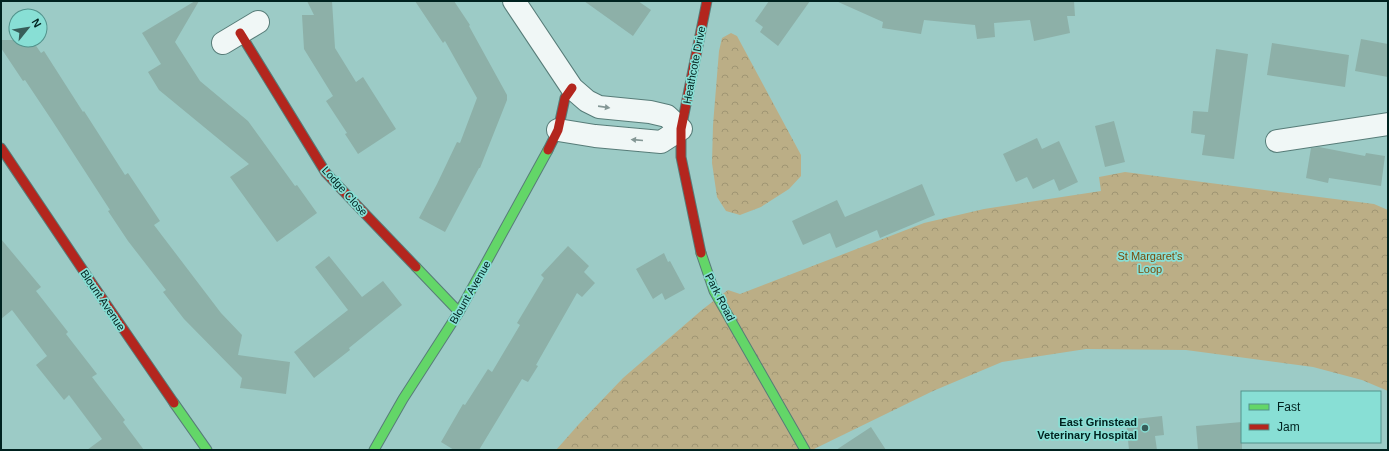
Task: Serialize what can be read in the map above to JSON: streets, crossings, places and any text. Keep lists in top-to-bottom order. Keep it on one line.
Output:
{"streets":{"street":["Heathcote Drive","Lodge Close","Blount Avenue","Park Road"]},"crossings":[["Heathcote Drive","Park Road"],["Lodge Close","Blount Avenue"]],"parks":["St Margaret's Loop"],"places":["East Grinstead Veterinary Hospital"],"legend":["Fast","Jam"],"north":"top right"}
